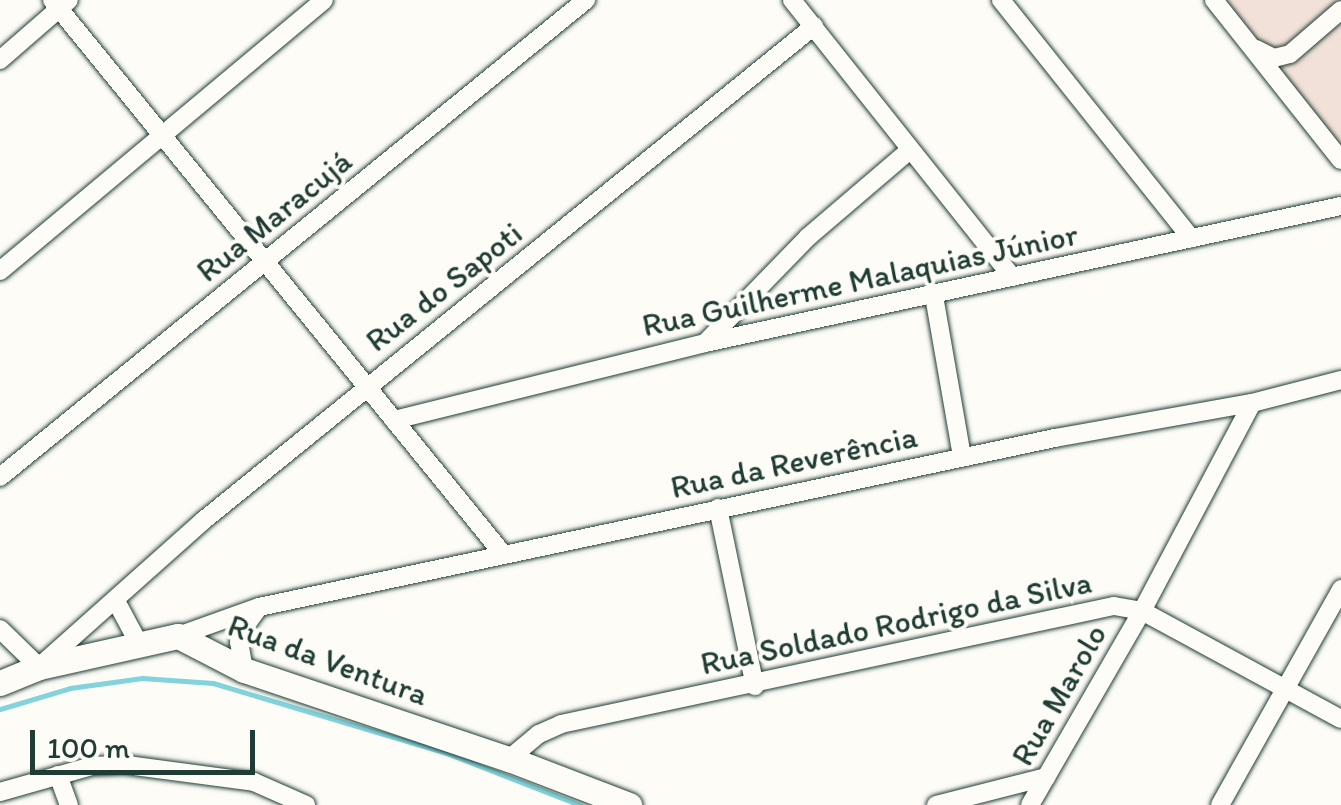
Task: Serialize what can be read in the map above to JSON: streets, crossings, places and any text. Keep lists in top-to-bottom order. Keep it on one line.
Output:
{"streets":{"street":["Rua Maracujá","Rua Guilherme Malaquias Júnior","Rua do Sapoti","Rua da Reverência","Rua Soldado Rodrigo da Silva","Rua da Ventura","Rua Marolo"]},"crossings":[["Rua do Sapoti","Rua da Ventura"],["Rua da Reverência","Rua da Ventura"],["Rua da Reverência","Rua Marolo"],["Rua Soldado Rodrigo da Silva","Rua da Ventura"],["Rua Soldado Rodrigo da Silva","Rua Marolo"]],"scale_bar":"100 m"}
